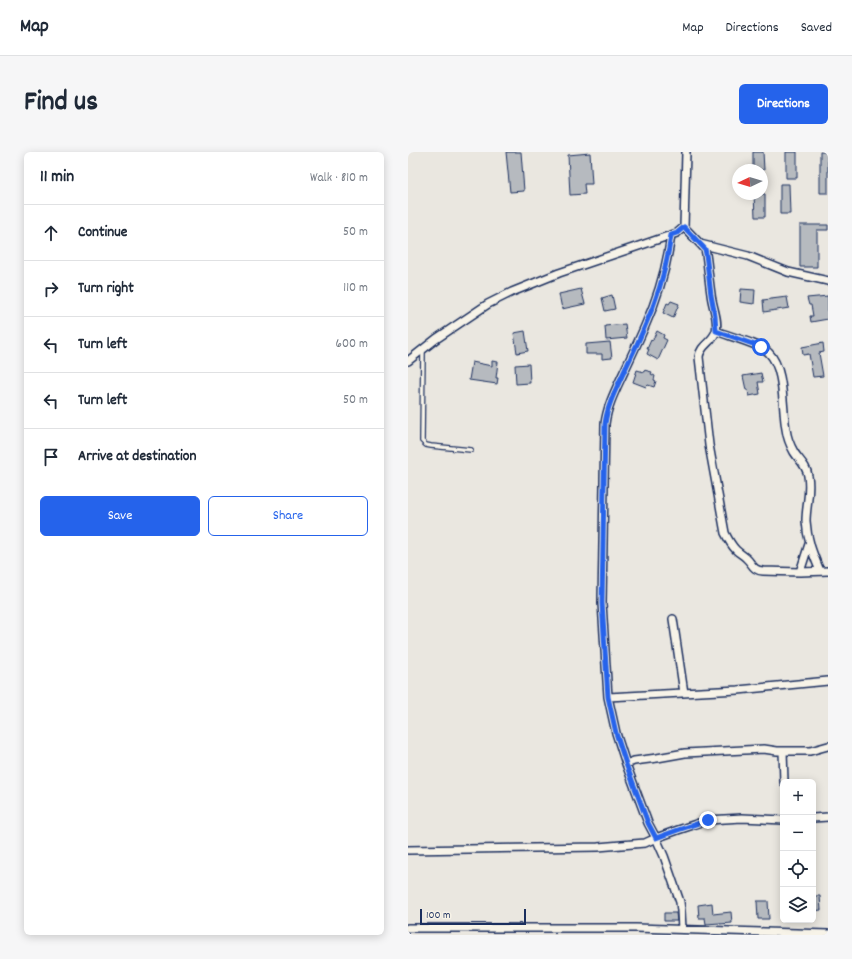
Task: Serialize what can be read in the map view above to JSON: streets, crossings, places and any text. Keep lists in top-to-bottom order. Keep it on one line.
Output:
{"scale_bar":"100 m","north":"left","page":{"header":"Map","nav":["Map","Directions","Saved"],"title":"Find us","buttons":["Directions",["Save","Share"]],"heading":["11 min","Walk · 810 m"],"list":[["Continue","50 m"],["Turn right","110 m"],["Turn left","600 m"],["Turn left","50 m"],"Arrive at destination"],"map_buttons":["+","−"],"scale":"100 m"}}
